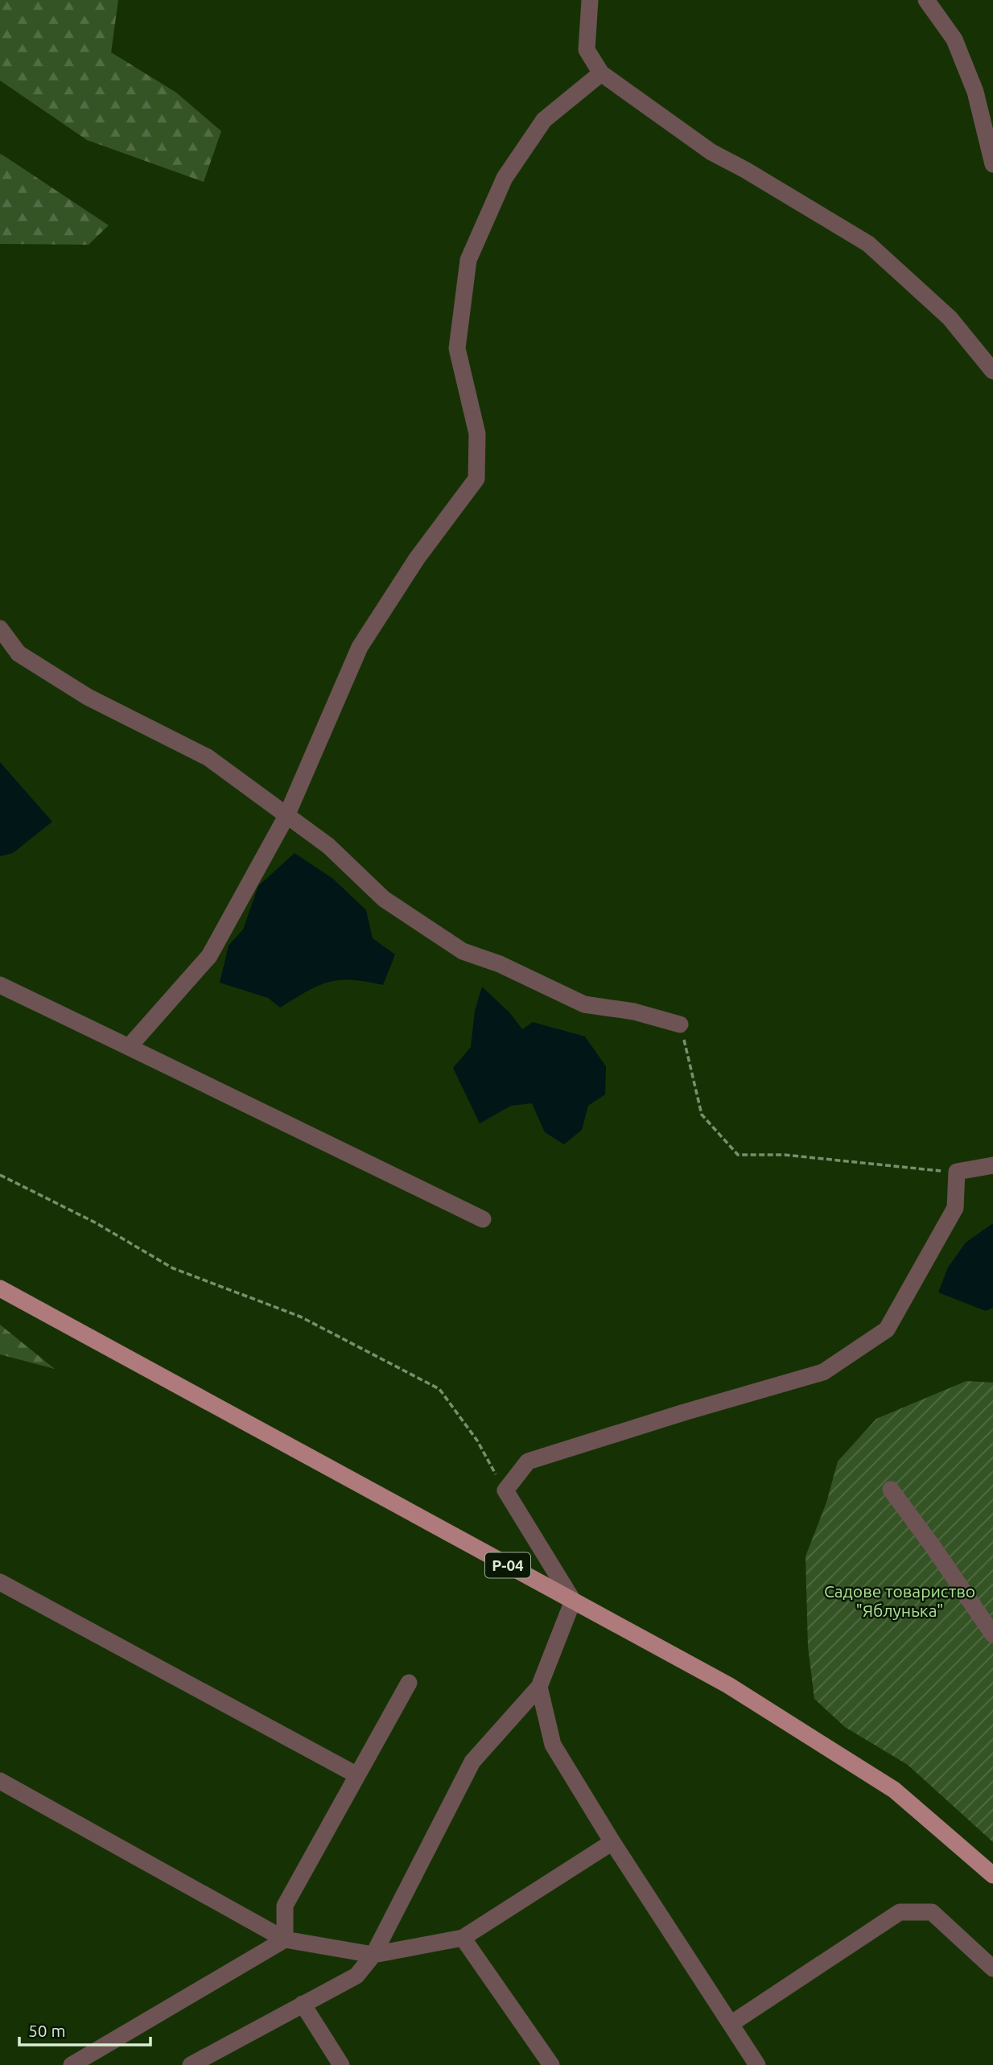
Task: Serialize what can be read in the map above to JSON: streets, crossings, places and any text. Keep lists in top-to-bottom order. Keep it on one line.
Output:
{"streets":{"main road":["Р-04"]},"parks":["Садове товариство \"Яблунька\""],"scale_bar":"50 m"}
